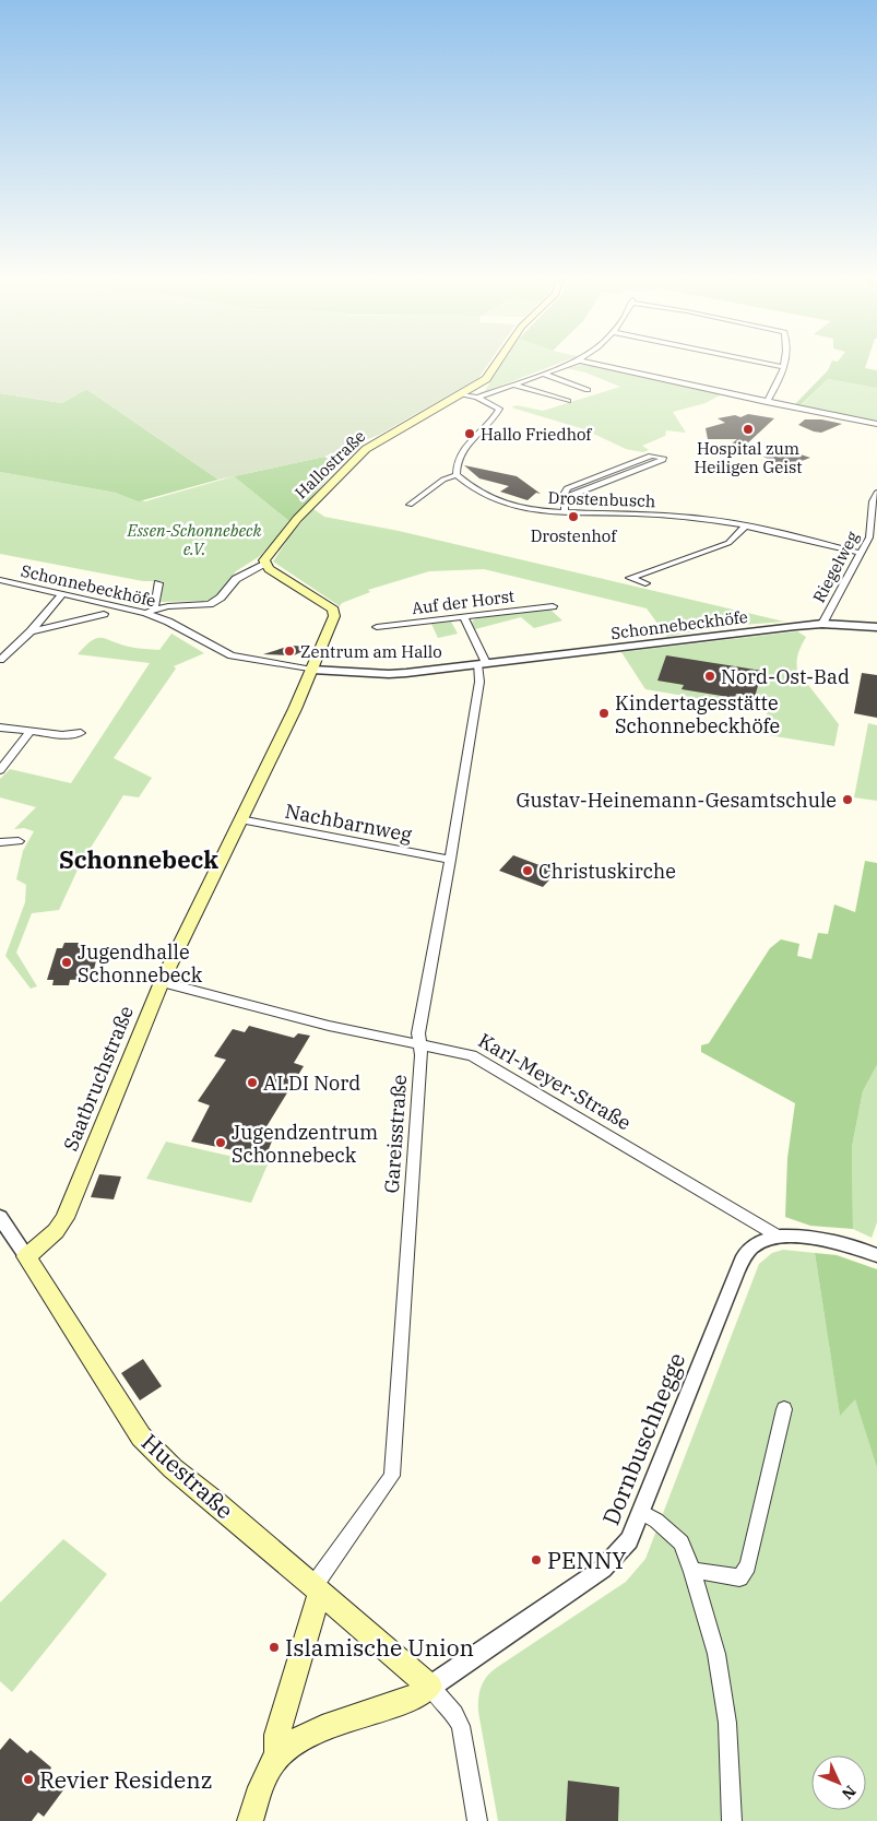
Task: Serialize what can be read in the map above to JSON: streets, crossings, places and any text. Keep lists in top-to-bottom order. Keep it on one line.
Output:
{"streets":{"main road":["Hallostraße","Saatbruchstraße","Huestraße"],"street":["Drostenbusch","Riegelweg","Schonnebeckhöfe","Auf der Horst","Nachbarnweg","Karl-Meyer-Straße","Gareisstraße","Dornbuschhegge"]},"crossings":[["Drostenbusch","Riegelweg"],["Riegelweg","Schonnebeckhöfe"],["Schonnebeckhöfe","Saatbruchstraße"],["Schonnebeckhöfe","Gareisstraße"],["Nachbarnweg","Saatbruchstraße"],["Nachbarnweg","Gareisstraße"],["Saatbruchstraße","Karl-Meyer-Straße"],["Saatbruchstraße","Huestraße"],["Karl-Meyer-Straße","Gareisstraße"],["Karl-Meyer-Straße","Dornbuschhegge"],["Gareisstraße","Huestraße"],["Dornbuschhegge","Huestraße"]],"districts":["Schonnebeck"],"parks":["Essen-Schonnebeck e.V."],"places":["Hospital zum Heiligen Geist","Hallo Friedhof","Drostenhof","Zentrum am Hallo","Nord-Ost-Bad","Kindertagesstätte Schonnebeckhöfe","Gustav-Heinemann-Gesamtschule","Christuskirche","Jugendhalle Schonnebeck","ALDI Nord","Jugendzentrum Schonnebeck","PENNY","Islamische Union","Revier Residenz"],"north":"bottom right"}
